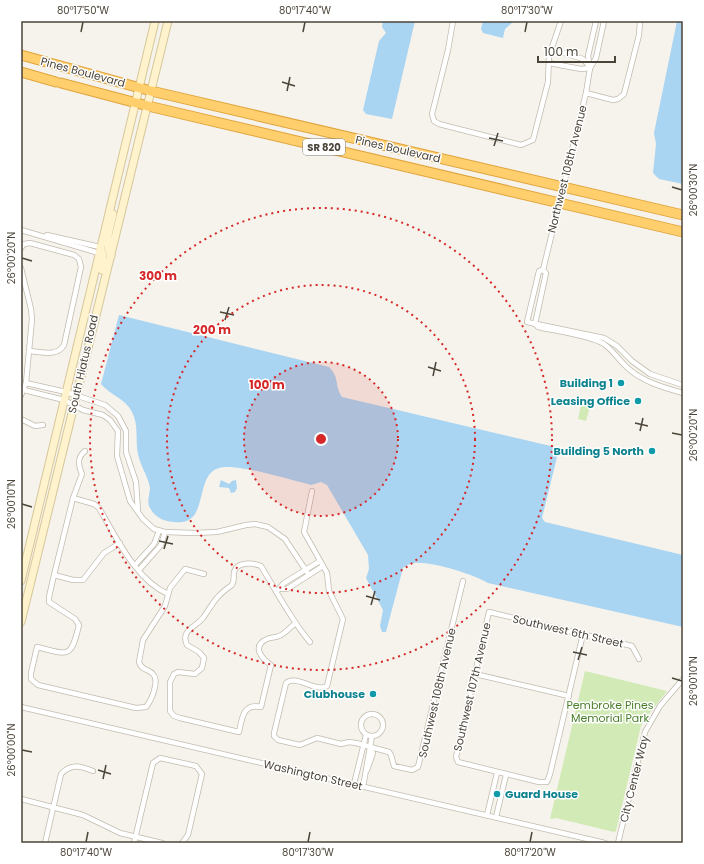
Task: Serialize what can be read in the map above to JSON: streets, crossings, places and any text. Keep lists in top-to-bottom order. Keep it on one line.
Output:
{"streets":{"highway":["Pines Boulevard","SR 820"],"main road":["South Hiatus Road"],"street":["Northwest 108th Avenue","Southwest 6th Street","Southwest 107th Avenue","Southwest 108th Avenue","Washington Street","City Center Way"]},"crossings":[["Pines Boulevard","Northwest 108th Avenue"],["Pines Boulevard","South Hiatus Road"],["Southwest 6th Street","Southwest 107th Avenue"]],"parks":["Pembroke Pines Memorial Park"],"places":["Building 1","Leasing Office","Building 5 North","Clubhouse","Guard House"],"scale_bar":"100 m","coordinates":["80°17'50\"W","80°17'40\"W","80°17'30\"W","26°00'30\"N","26°00'20\"N","26°00'10\"N","26°00'00\"N","80°17'20\"W"],"rings":["300 m","200 m","100 m"]}
